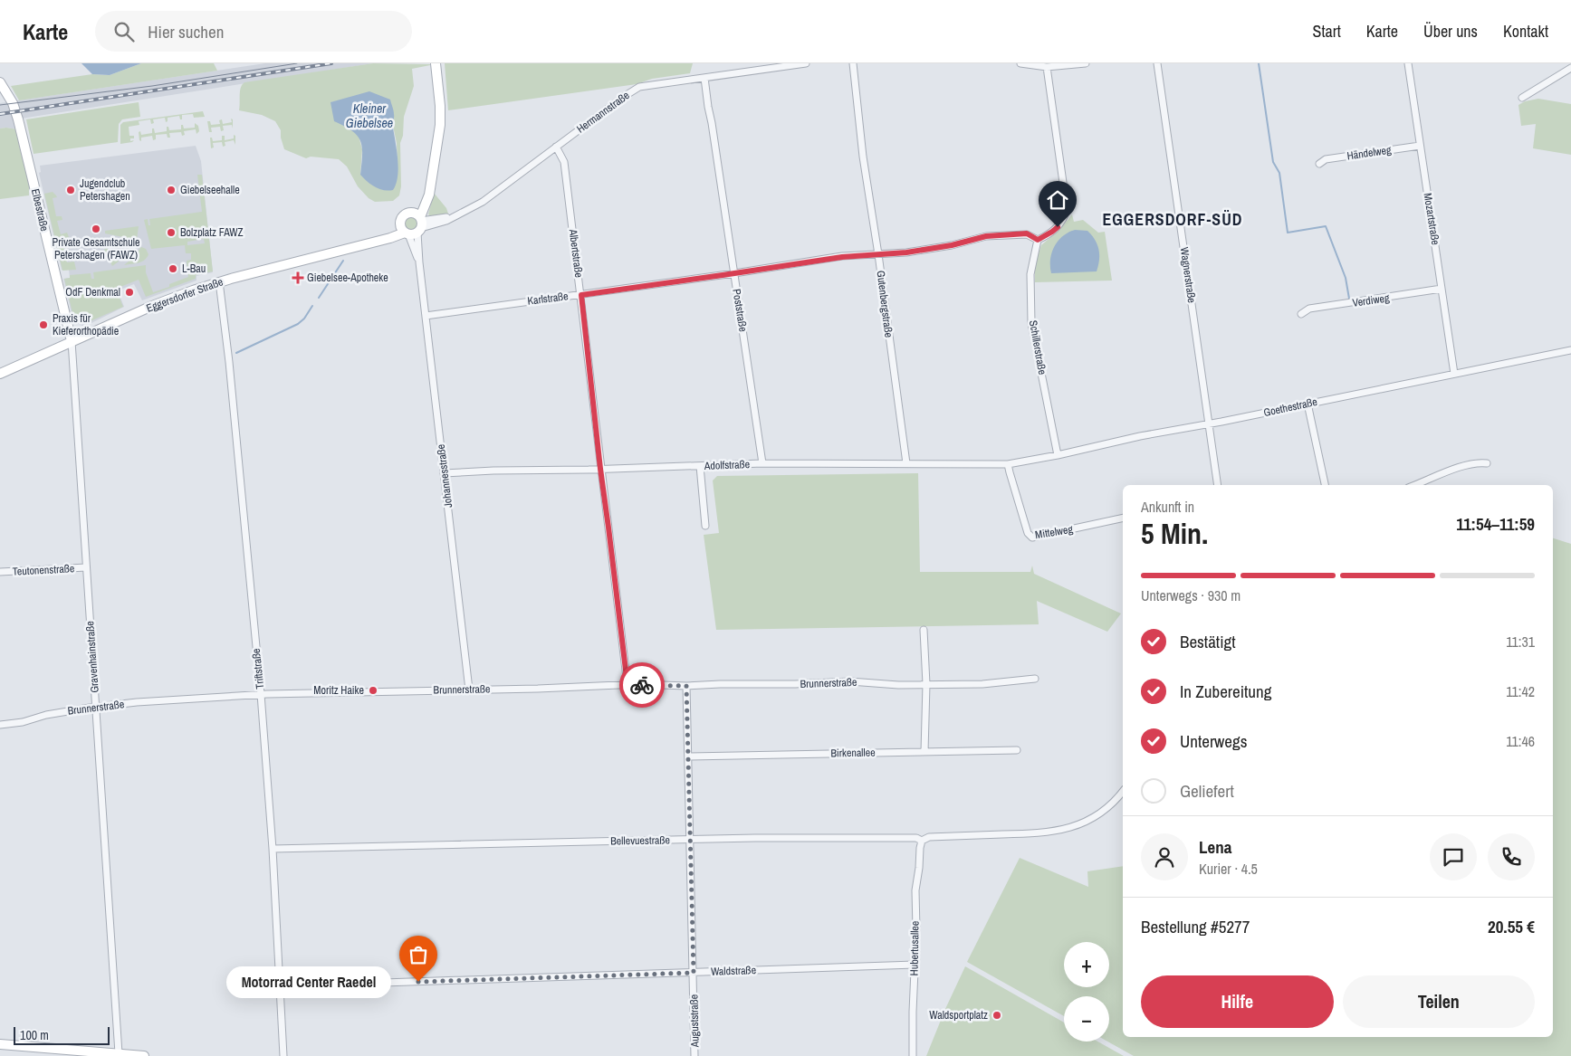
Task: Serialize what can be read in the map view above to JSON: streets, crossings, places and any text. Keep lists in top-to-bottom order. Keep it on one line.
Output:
{"streets":{"street":["Hermannstraße","Händelweg","Elbestraße","Mozartstraße","Albertstraße","Wagnerstraße","Eggersdorfer Straße","Karlstraße","Verdiweg","Gutenbergstraße","Poststraße","Schillerstraße","Goethestraße","Adolfstraße","Johannesstraße","Mittelweg","Teutonenstraße","Gravenhainstraße","Triftstraße","Brunnerstraße","Birkenallee","Bellevuestraße","Hubertusallee","Waldstraße","Auguststraße"]},"crossings":[["Hermannstraße","Albertstraße"],["Hermannstraße","Eggersdorfer Straße"],["Hermannstraße","Poststraße"],["Hermannstraße","Johannesstraße"],["Händelweg","Mozartstraße"],["Elbestraße","Eggersdorfer Straße"],["Elbestraße","Gravenhainstraße"],["Mozartstraße","Verdiweg"],["Mozartstraße","Goethestraße"],["Albertstraße","Karlstraße"],["Albertstraße","Adolfstraße"],["Albertstraße","Brunnerstraße"],["Wagnerstraße","Goethestraße"],["Eggersdorfer Straße","Johannesstraße"],["Eggersdorfer Straße","Gravenhainstraße"],["Eggersdorfer Straße","Triftstraße"],["Karlstraße","Gutenbergstraße"],["Karlstraße","Poststraße"],["Karlstraße","Schillerstraße"],["Karlstraße","Johannesstraße"],["Gutenbergstraße","Adolfstraße"],["Poststraße","Adolfstraße"],["Schillerstraße","Goethestraße"],["Goethestraße","Adolfstraße"],["Goethestraße","Mittelweg"],["Adolfstraße","Johannesstraße"],["Adolfstraße","Mittelweg"],["Johannesstraße","Brunnerstraße"],["Teutonenstraße","Gravenhainstraße"],["Gravenhainstraße","Brunnerstraße"],["Triftstraße","Brunnerstraße"],["Triftstraße","Bellevuestraße"],["Triftstraße","Waldstraße"],["Brunnerstraße","Auguststraße"],["Birkenallee","Auguststraße"],["Bellevuestraße","Hubertusallee"],["Bellevuestraße","Auguststraße"],["Hubertusallee","Waldstraße"],["Waldstraße","Auguststraße"]],"districts":["EGGERSDORF-SÜD"],"water":["Kleiner Giebelsee"],"places":{"other":["Jugendclub Petershagen","Giebelseehalle","Private Gesamtschule Petershagen (FAWZ)","Bolzplatz FAWZ","L-Bau","OdF Denkmal","Praxis für Kieferorthopädie","Moritz Haike","Motorrad Center Raedel","Waldsportplatz"],"health":["Giebelsee-Apotheke"]},"scale_bar":"100 m","page":{"header":"Karte","search":"Hier suchen","nav":["Start","Karte","Über uns","Kontakt"],"heading":["5 Min.","Ankunft in","11:54–11:59"],"panel":["Lena","Kurier · 4.5","Bestellung #5277","20.55 €"],"bar":"Unterwegs · 930 m","list":[["Bestätigt","11:31"],["In Zubereitung","11:42"],["Unterwegs","11:46"],"Geliefert"],"map_buttons":["+","−"],"bubble":"Motorrad Center Raedel","buttons":["Hilfe","Teilen"],"scale":"100 m"}}
